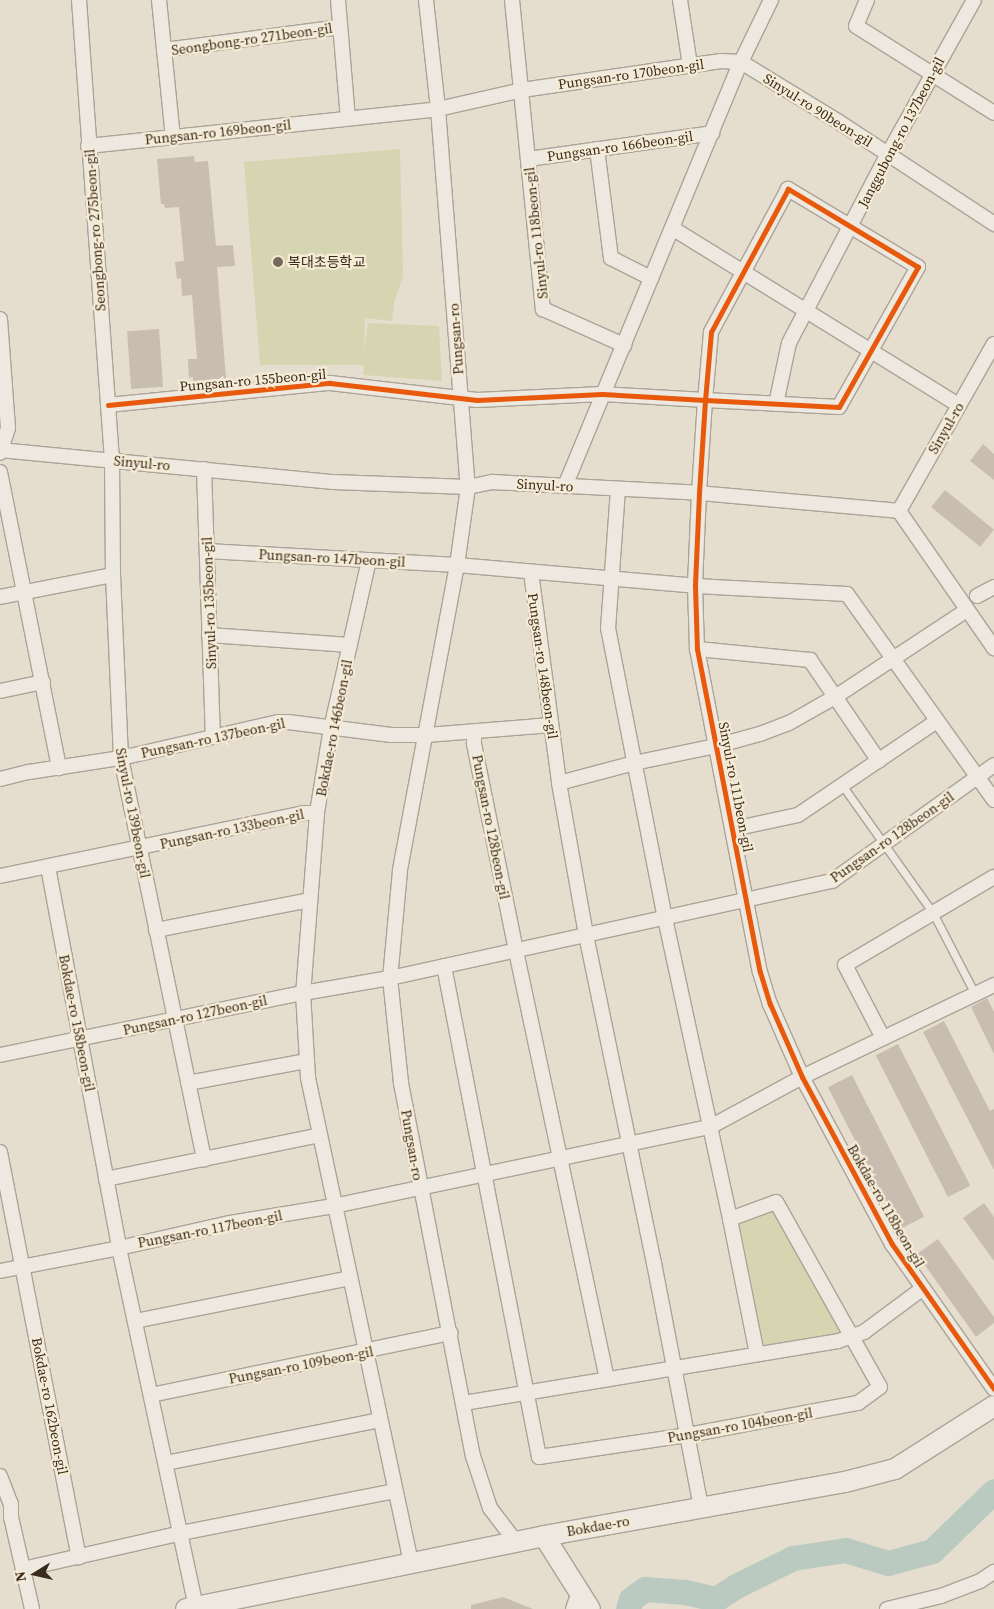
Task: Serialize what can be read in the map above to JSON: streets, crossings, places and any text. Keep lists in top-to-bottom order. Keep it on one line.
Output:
{"streets":{"street":["Seongbong-ro 271beon-gil","Pungsan-ro 170beon-gil","Sinyul-ro 90beon-gil","Pungsan-ro 169beon-gil","Janggubong-ro 137beon-gil","Pungsan-ro 166beon-gil","Seongbong-ro 275beon-gil","Sinyul-ro 118beon-gil","Pungsan-ro","Pungsan-ro 155beon-gil","Sinyul-ro","Pungsan-ro 147beon-gil","Sinyul-ro 135beon-gil","Pungsan-ro 148beon-gil","Bokdae-ro 146beon-gil","Pungsan-ro 137beon-gil","Sinyul-ro 111beon-gil","Sinyul-ro 139beon-gil","Pungsan-ro 128beon-gil","Pungsan-ro 133beon-gil","Pungsan-ro 127beon-gil","Bokdae-ro 158beon-gil","Bokdae-ro 118beon-gil","Pungsan-ro 117beon-gil","Pungsan-ro 109beon-gil","Bokdae-ro 162beon-gil","Pungsan-ro 104beon-gil","Bokdae-ro"]},"crossings":[["Seongbong-ro 271beon-gil","Pungsan-ro 169beon-gil"],["Pungsan-ro 170beon-gil","Sinyul-ro 90beon-gil"],["Pungsan-ro 170beon-gil","Pungsan-ro 169beon-gil"],["Pungsan-ro 170beon-gil","Pungsan-ro"],["Sinyul-ro 90beon-gil","Janggubong-ro 137beon-gil"],["Pungsan-ro 169beon-gil","Seongbong-ro 275beon-gil"],["Pungsan-ro 169beon-gil","Pungsan-ro"],["Janggubong-ro 137beon-gil","Pungsan-ro 155beon-gil"],["Janggubong-ro 137beon-gil","Sinyul-ro 111beon-gil"],["Pungsan-ro 166beon-gil","Sinyul-ro 118beon-gil"],["Seongbong-ro 275beon-gil","Pungsan-ro 155beon-gil"],["Seongbong-ro 275beon-gil","Sinyul-ro"],["Seongbong-ro 275beon-gil","Sinyul-ro 139beon-gil"],["Pungsan-ro","Pungsan-ro 155beon-gil"],["Pungsan-ro","Sinyul-ro"],["Pungsan-ro","Pungsan-ro 147beon-gil"],["Pungsan-ro","Pungsan-ro 148beon-gil"],["Pungsan-ro","Pungsan-ro 137beon-gil"],["Pungsan-ro","Pungsan-ro 128beon-gil"],["Pungsan-ro","Pungsan-ro 127beon-gil"],["Pungsan-ro","Pungsan-ro 117beon-gil"],["Pungsan-ro","Pungsan-ro 109beon-gil"],["Pungsan-ro","Bokdae-ro"],["Pungsan-ro 155beon-gil","Sinyul-ro 111beon-gil"],["Sinyul-ro","Sinyul-ro 135beon-gil"],["Sinyul-ro","Sinyul-ro 111beon-gil"],["Sinyul-ro","Sinyul-ro 139beon-gil"],["Pungsan-ro 147beon-gil","Sinyul-ro 135beon-gil"],["Pungsan-ro 147beon-gil","Pungsan-ro 148beon-gil"],["Pungsan-ro 147beon-gil","Bokdae-ro 146beon-gil"],["Sinyul-ro 135beon-gil","Bokdae-ro 146beon-gil"],["Sinyul-ro 135beon-gil","Pungsan-ro 137beon-gil"],["Pungsan-ro 148beon-gil","Sinyul-ro 111beon-gil"],["Pungsan-ro 148beon-gil","Pungsan-ro 128beon-gil"],["Bokdae-ro 146beon-gil","Pungsan-ro 137beon-gil"],["Bokdae-ro 146beon-gil","Pungsan-ro 133beon-gil"],["Bokdae-ro 146beon-gil","Pungsan-ro 127beon-gil"],["Bokdae-ro 146beon-gil","Pungsan-ro 117beon-gil"],["Bokdae-ro 146beon-gil","Pungsan-ro 109beon-gil"],["Bokdae-ro 146beon-gil","Bokdae-ro"],["Pungsan-ro 137beon-gil","Sinyul-ro 139beon-gil"],["Sinyul-ro 111beon-gil","Pungsan-ro 128beon-gil"],["Sinyul-ro 111beon-gil","Bokdae-ro 118beon-gil"],["Sinyul-ro 111beon-gil","Pungsan-ro 117beon-gil"],["Sinyul-ro 139beon-gil","Pungsan-ro 133beon-gil"],["Sinyul-ro 139beon-gil","Pungsan-ro 127beon-gil"],["Pungsan-ro 128beon-gil","Pungsan-ro 127beon-gil"],["Pungsan-ro 128beon-gil","Pungsan-ro 117beon-gil"],["Pungsan-ro 133beon-gil","Bokdae-ro 158beon-gil"],["Pungsan-ro 127beon-gil","Bokdae-ro 158beon-gil"],["Bokdae-ro 158beon-gil","Pungsan-ro 117beon-gil"],["Bokdae-ro 158beon-gil","Pungsan-ro 109beon-gil"],["Bokdae-ro 158beon-gil","Bokdae-ro"],["Bokdae-ro 118beon-gil","Pungsan-ro 117beon-gil"],["Pungsan-ro 117beon-gil","Bokdae-ro 162beon-gil"]],"places":["복대초등학교"],"north":"left"}
